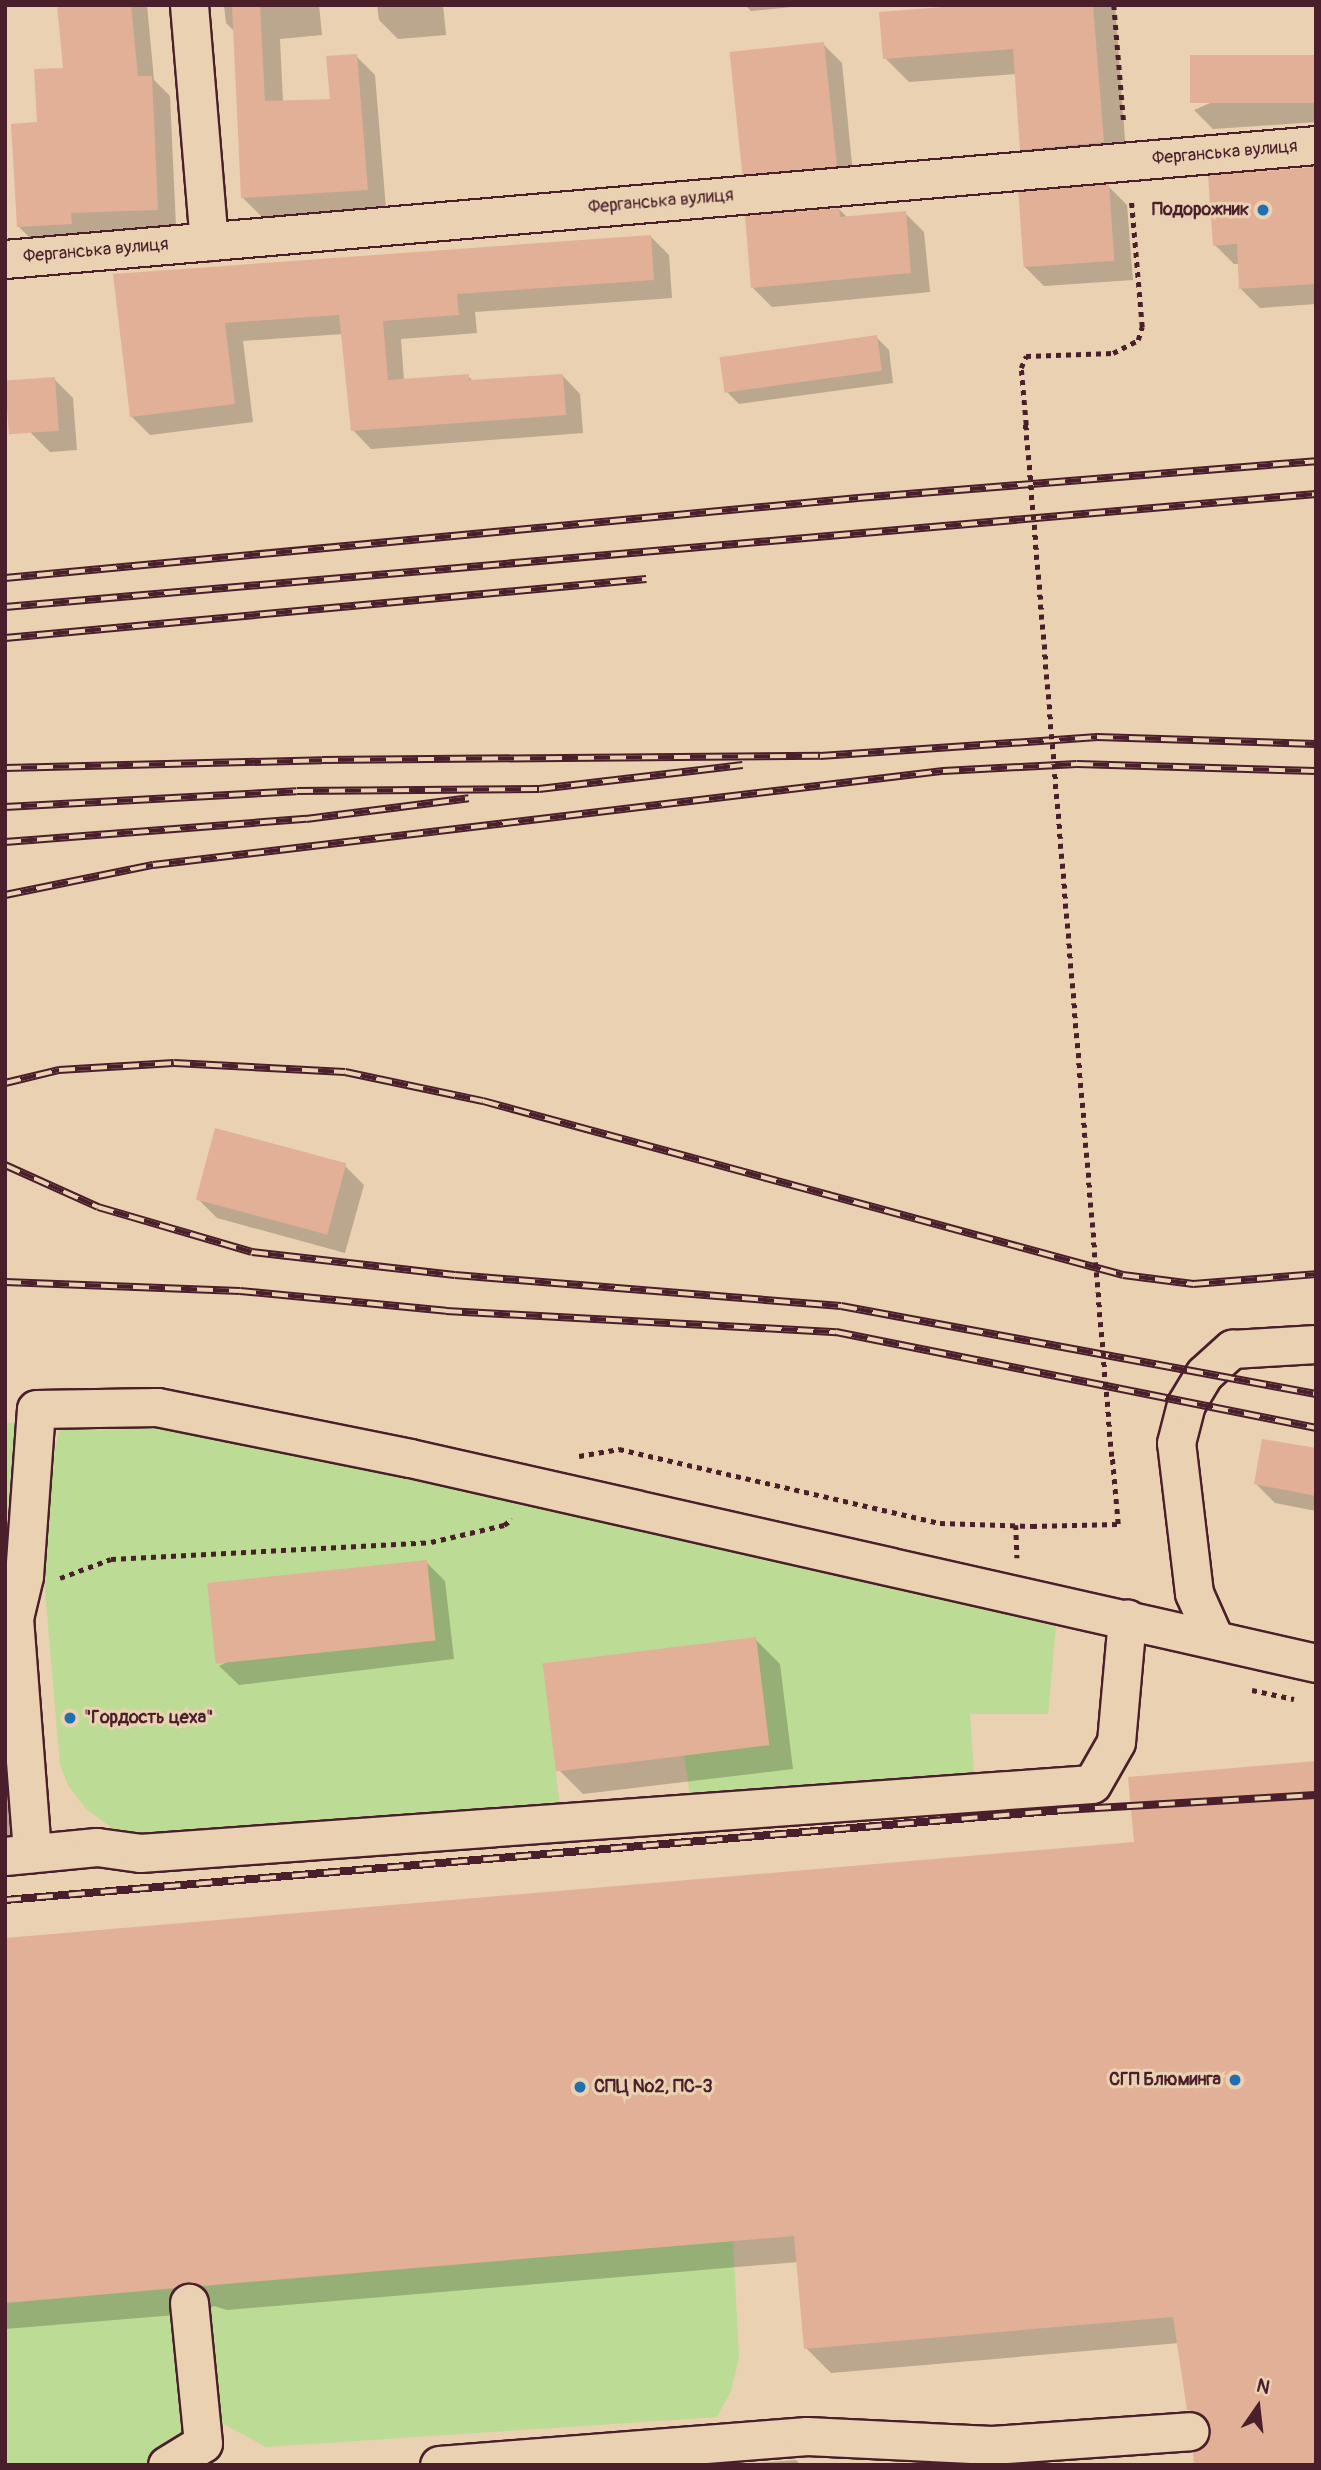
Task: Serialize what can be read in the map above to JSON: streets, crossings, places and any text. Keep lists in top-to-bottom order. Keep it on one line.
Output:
{"streets":{"street":["Ферганська вулиця"]},"places":["Подорожник","\"Гордость цеха\"","СГП Блюминга","СПЦ №2, ПС-3"],"north":"top"}
